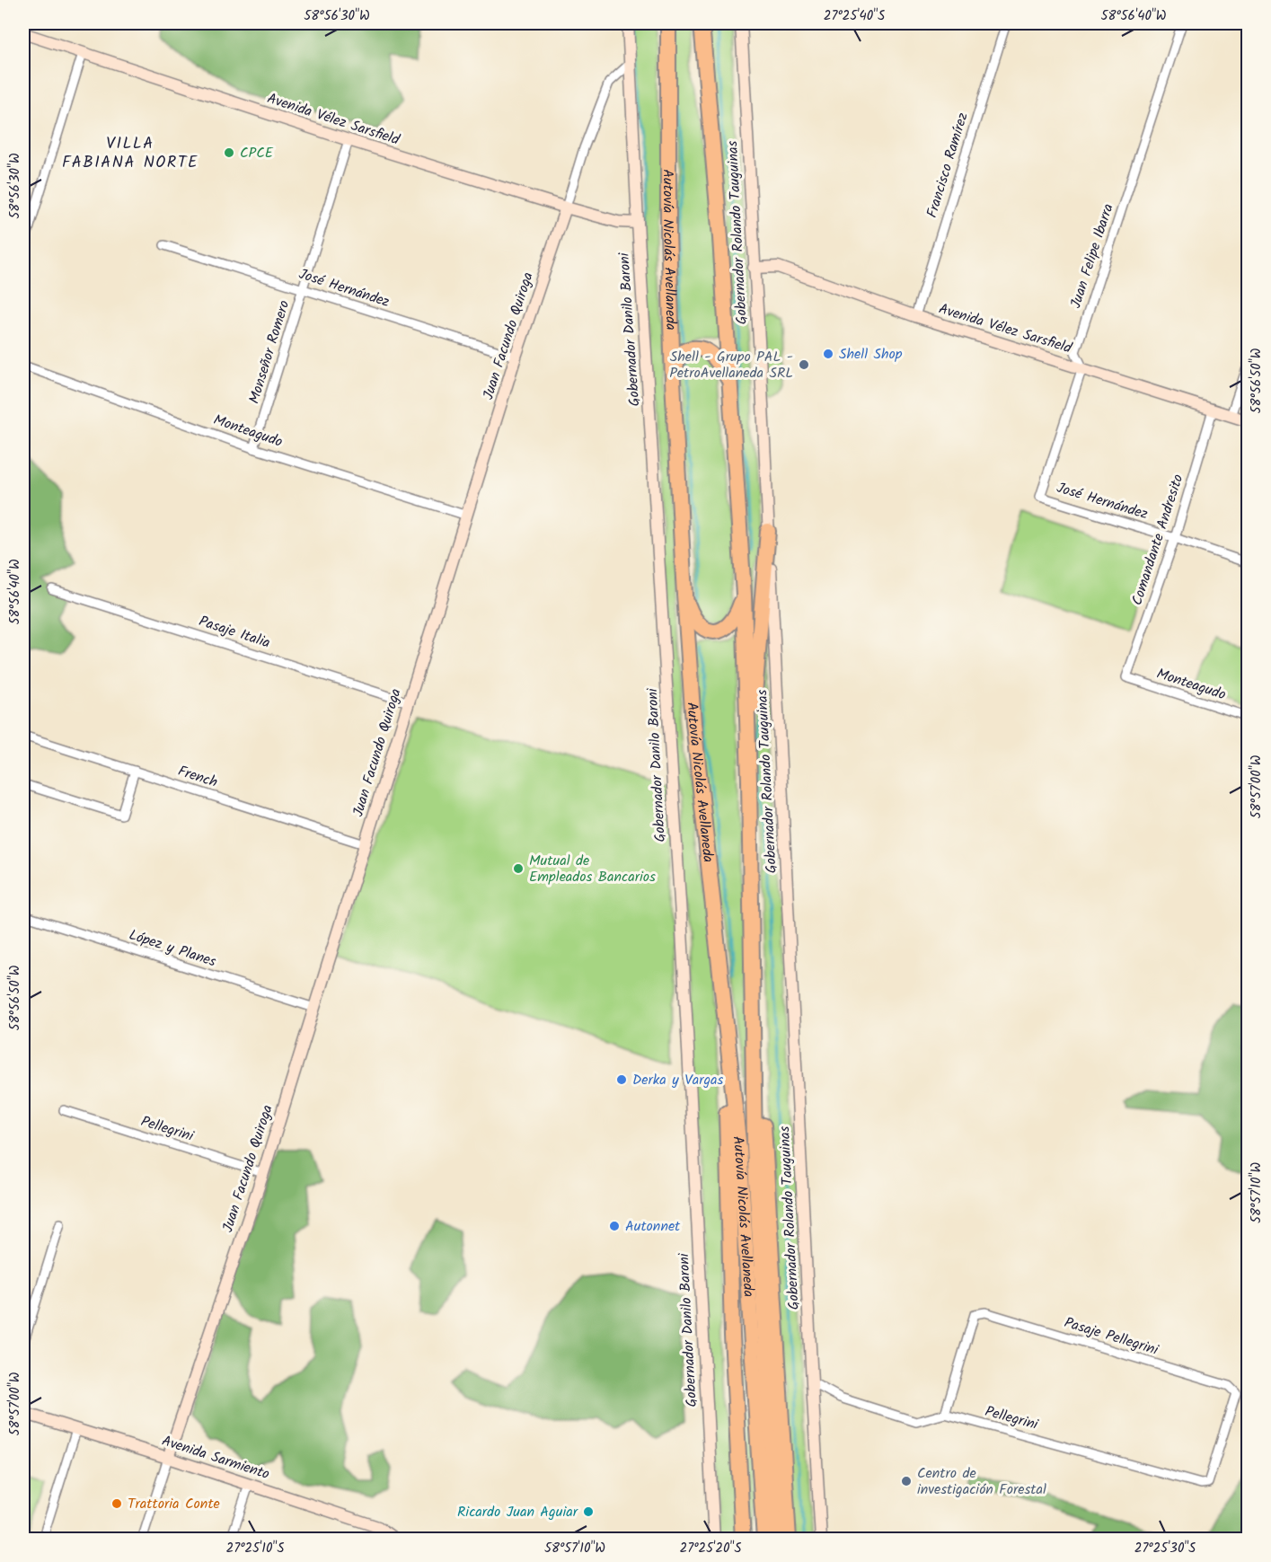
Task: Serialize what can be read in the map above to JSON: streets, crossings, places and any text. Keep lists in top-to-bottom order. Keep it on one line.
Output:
{"streets":{"highway":["Autovía Nicolás Avellaneda"],"street":["Avenida Vélez Sarsfield","Francisco Ramírez","Gobernador Rolando Tauguinas","Juan Felipe Ibarra","José Hernández","Gobernador Danilo Baroni","Juan Facundo Quiroga","Monseñor Romero","Monteagudo","Comandante Andresito","Pasaje Italia","French","López y Planes","Pellegrini","Pasaje Pellegrini","Avenida Sarmiento"]},"crossings":[["Avenida Vélez Sarsfield","Francisco Ramírez"],["Avenida Vélez Sarsfield","Gobernador Rolando Tauguinas"],["Avenida Vélez Sarsfield","Juan Felipe Ibarra"],["Avenida Vélez Sarsfield","Gobernador Danilo Baroni"],["Avenida Vélez Sarsfield","Juan Facundo Quiroga"],["Avenida Vélez Sarsfield","Monseñor Romero"],["Avenida Vélez Sarsfield","Comandante Andresito"],["Juan Felipe Ibarra","José Hernández"],["José Hernández","Juan Facundo Quiroga"],["José Hernández","Monseñor Romero"],["José Hernández","Comandante Andresito"],["Gobernador Danilo Baroni","Juan Facundo Quiroga"],["Juan Facundo Quiroga","Monteagudo"],["Juan Facundo Quiroga","Pasaje Italia"],["Juan Facundo Quiroga","French"],["Juan Facundo Quiroga","López y Planes"],["Juan Facundo Quiroga","Pellegrini"],["Juan Facundo Quiroga","Avenida Sarmiento"],["Monseñor Romero","Monteagudo"],["Monteagudo","Comandante Andresito"],["Pellegrini","Pasaje Pellegrini"]],"districts":["VILLA FABIANA NORTE"],"places":["CPCE","Shell Shop","Shell - Grupo PAL - PetroAvellaneda SRL","Mutual de Empleados Bancarios","Derka y Vargas","Autonnet","Centro de investigación Forestal","Trattoria Conte","Ricardo Juan Aguiar"],"coordinates":["58°56'30\"W","27°25'40\"S","58°56'40\"W","58°56'50\"W","58°57'00\"W","58°57'10\"W","27°25'10\"S","27°25'20\"S","27°25'30\"S"]}
